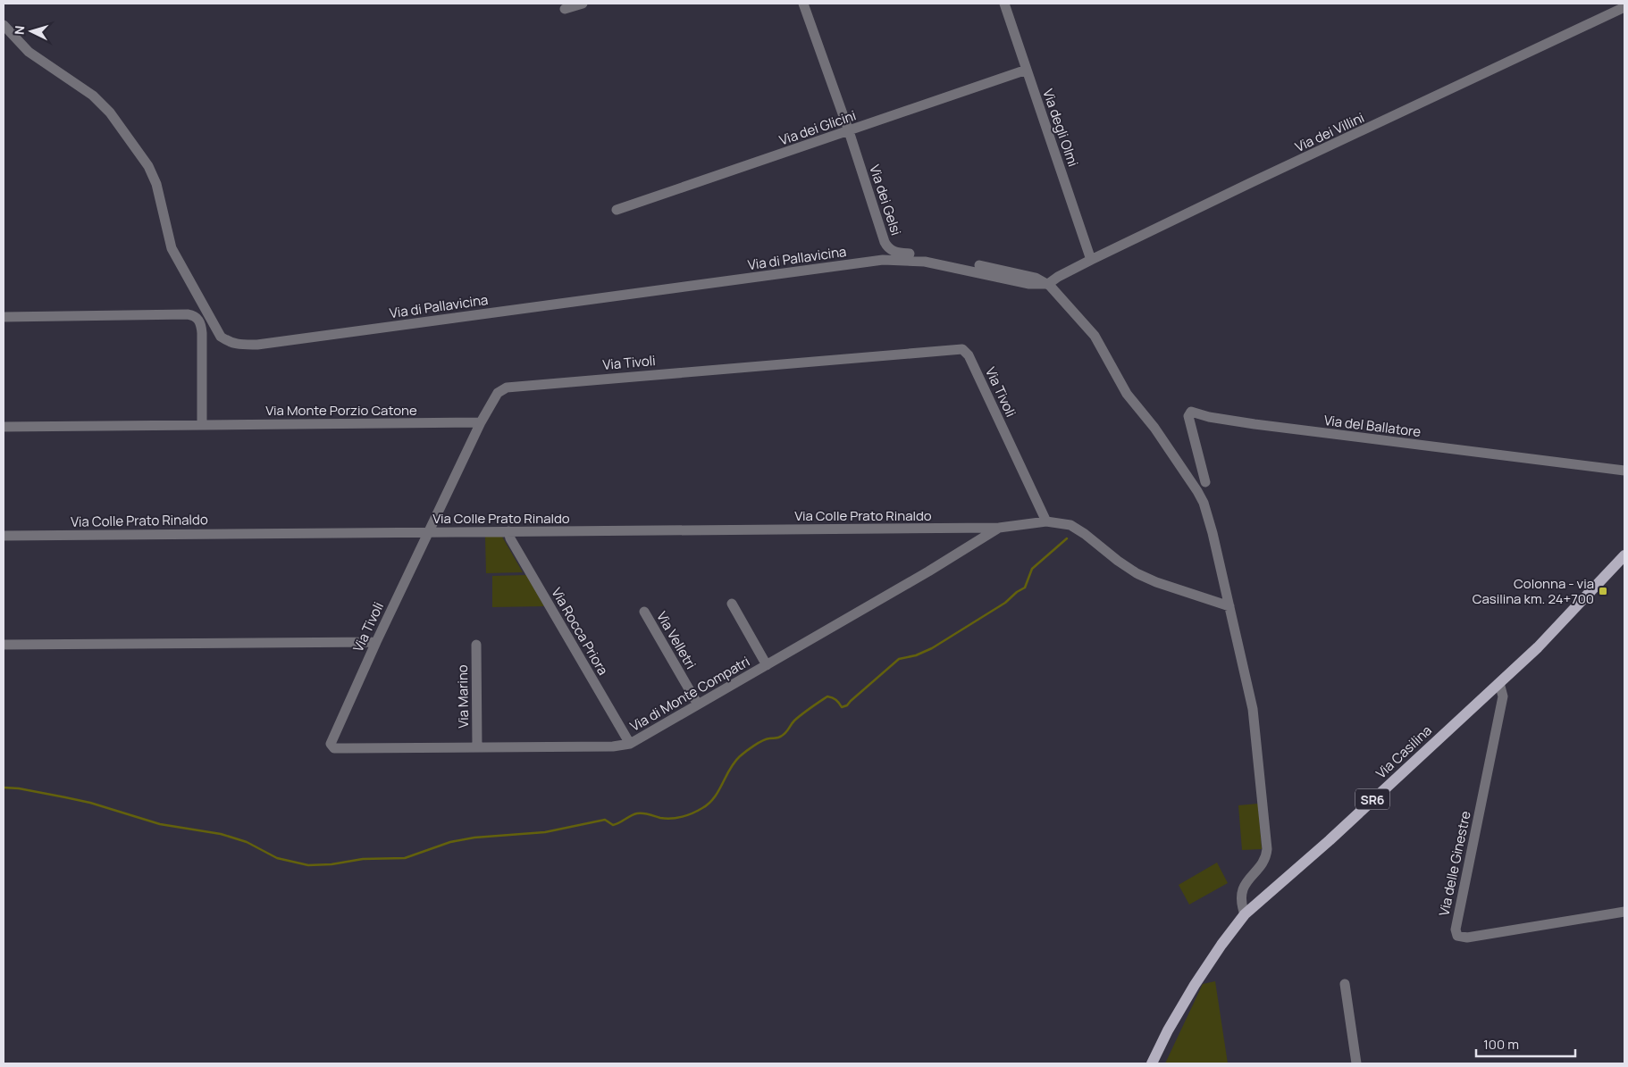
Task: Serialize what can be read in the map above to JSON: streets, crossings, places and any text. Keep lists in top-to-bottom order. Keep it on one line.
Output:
{"streets":{"main road":["Via Casilina","SR6"],"street":["Via dei Glicini","Via degli Olmi","Via dei Villini","Via dei Gelsi","Via di Pallavicina","Via Tivoli","Via Monte Porzio Catone","Via del Ballatore","Via Colle Prato Rinaldo","Via Rocca Priora","Via Velletri","Via di Monte Compatri","Via Marino","Via delle Ginestre"]},"crossings":[["Via dei Glicini","Via degli Olmi"],["Via dei Glicini","Via dei Gelsi"],["Via degli Olmi","Via dei Villini"],["Via dei Villini","Via dei Gelsi"],["Via dei Villini","Via di Pallavicina"],["Via dei Gelsi","Via di Pallavicina"],["Via Tivoli","Via Monte Porzio Catone"],["Via Tivoli","Via Colle Prato Rinaldo"],["Via Tivoli","Via di Monte Compatri"],["Via Colle Prato Rinaldo","Via Rocca Priora"],["Via Colle Prato Rinaldo","Via di Monte Compatri"],["Via Rocca Priora","Via di Monte Compatri"],["Via Velletri","Via di Monte Compatri"],["Via di Monte Compatri","Via Marino"],["Via Casilina","Via delle Ginestre"]],"places":{"transit":["Colonna - via Casilina km. 24+700"]},"scale_bar":"100 m","north":"left"}
